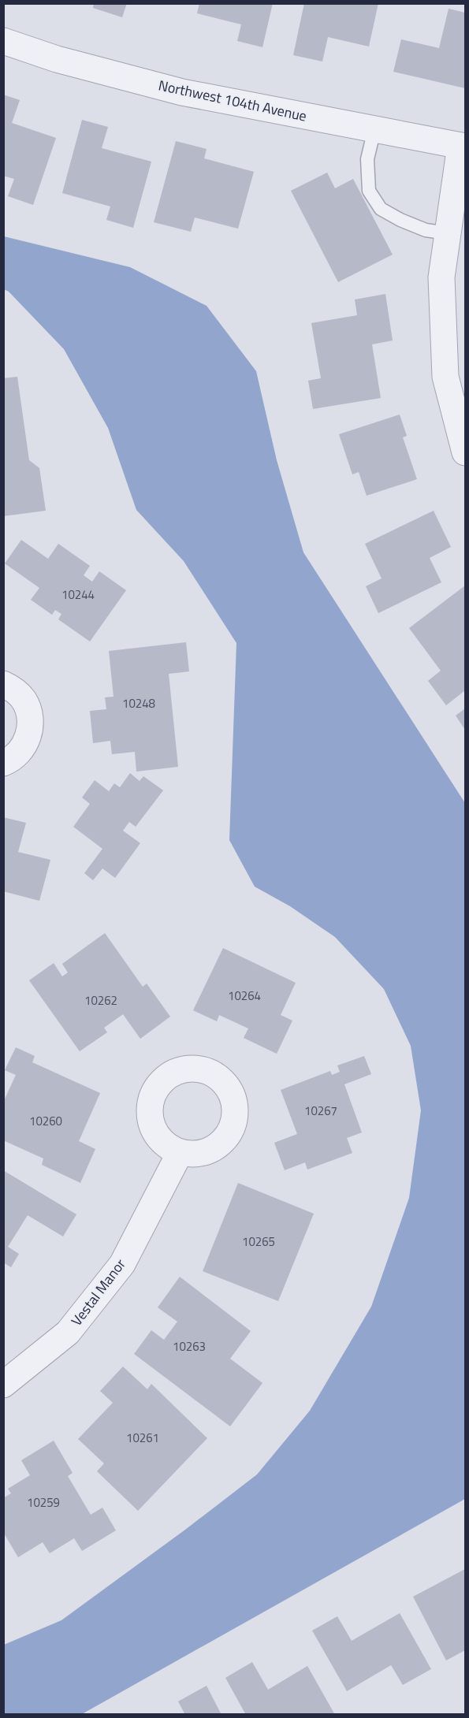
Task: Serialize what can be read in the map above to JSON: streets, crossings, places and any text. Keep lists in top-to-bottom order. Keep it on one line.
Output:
{"streets":{"street":["Northwest 104th Avenue","Vestal Manor"]},"house_numbers":["10244","10248","10264","10262","10267","10260","10265","10263","10261","10259"]}
